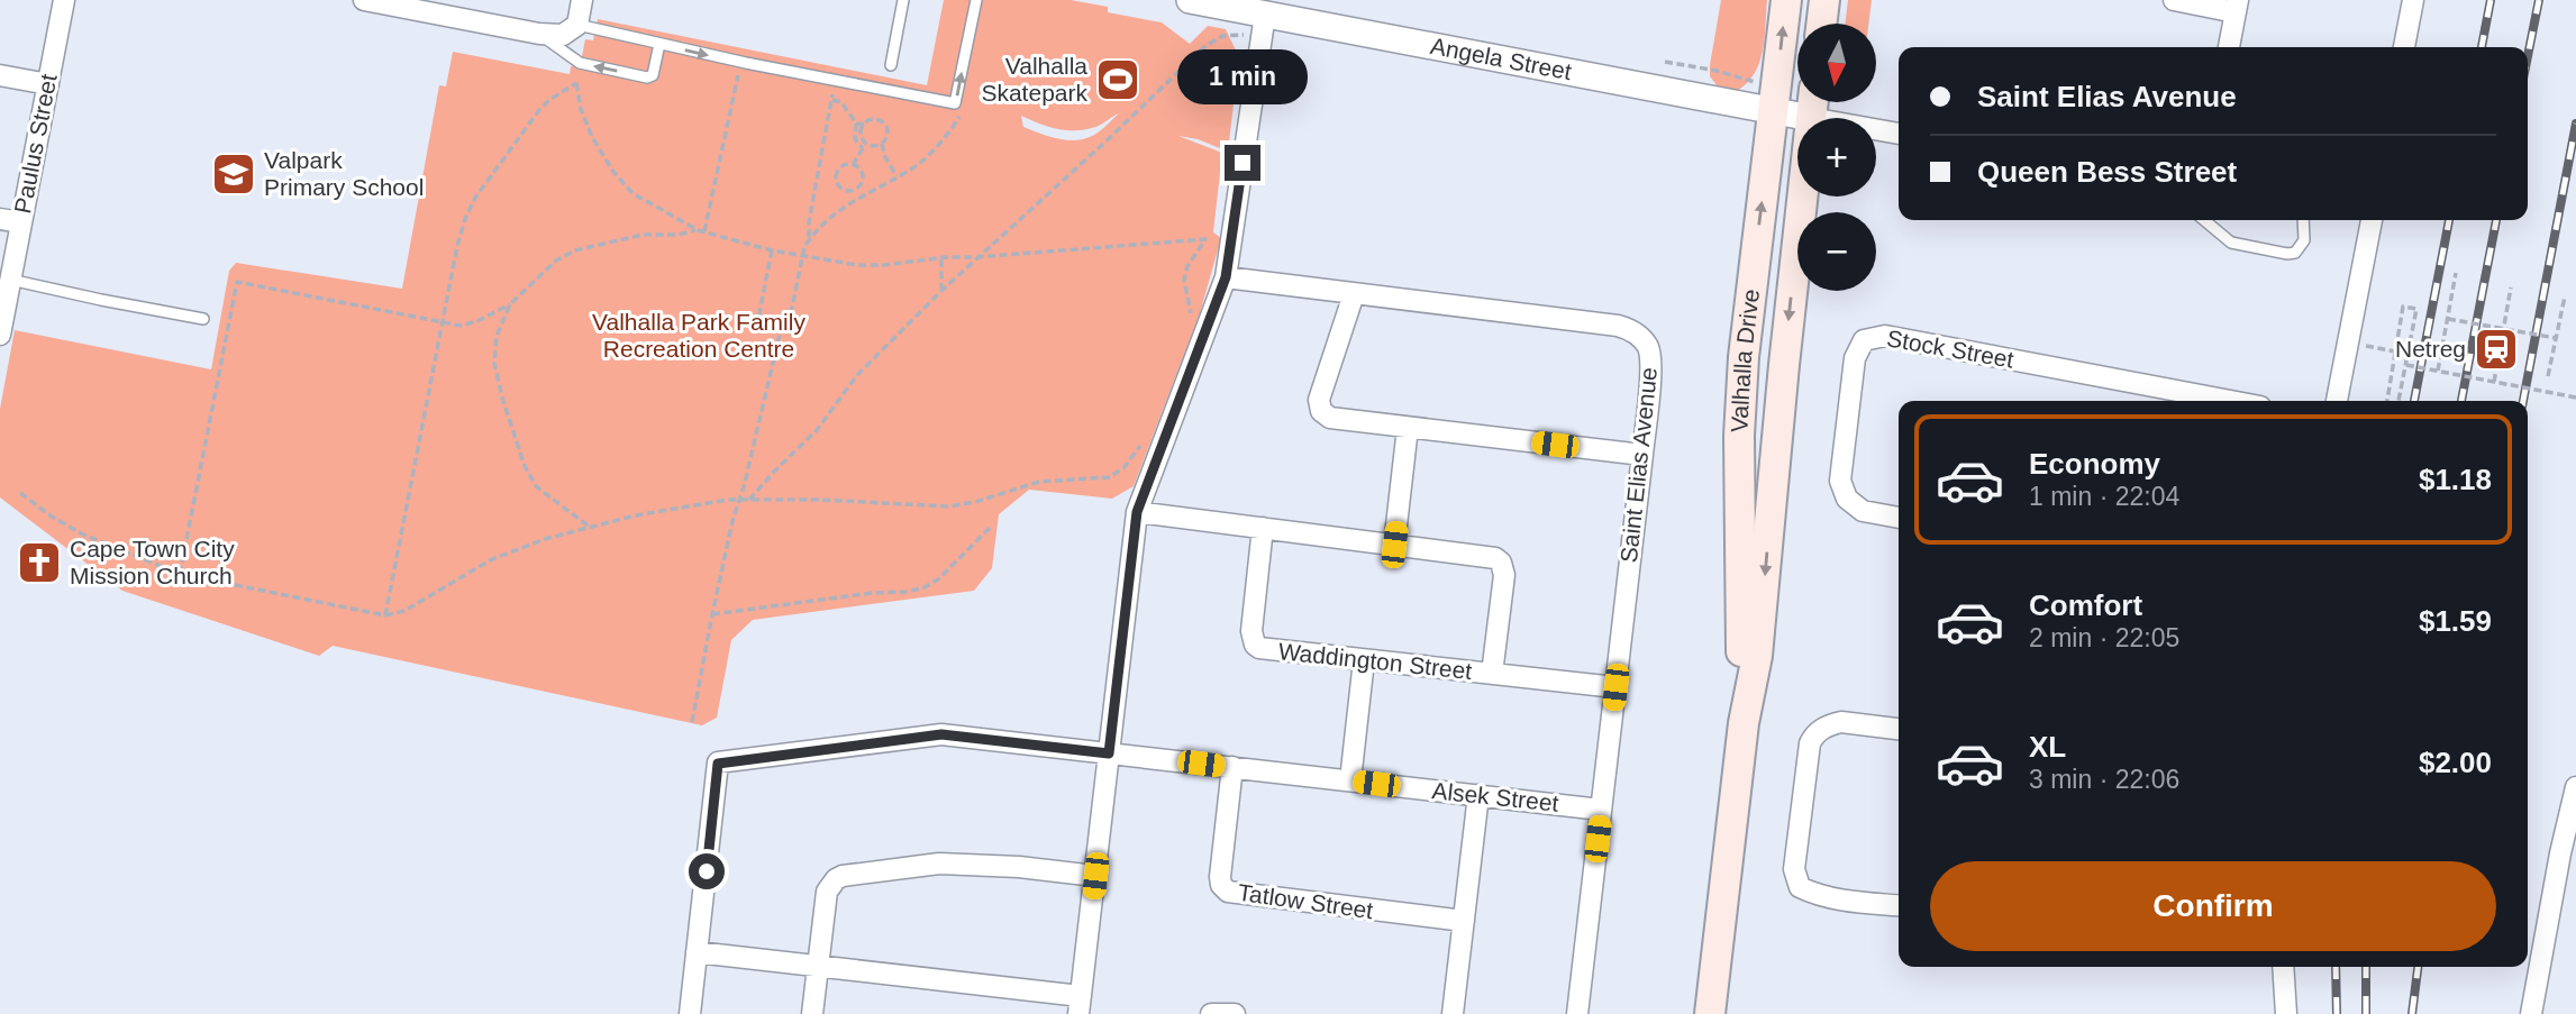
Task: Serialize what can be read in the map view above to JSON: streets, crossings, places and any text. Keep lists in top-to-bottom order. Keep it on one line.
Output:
{"streets":{"main road":["Valhalla Drive"],"street":["Angela Street","Paulus Street","Stock Street","Saint Elias Avenue","Waddington Street","Alsek Street","Tatlow Street"]},"crossings":[["Angela Street","Valhalla Drive"],["Saint Elias Avenue","Waddington Street"],["Saint Elias Avenue","Alsek Street"],["Alsek Street","Tatlow Street"]],"parks":["Valhalla Park Family Recreation Centre"],"places":{"sports":["Valhalla Skatepark"],"school or university":["Valpark Primary School"],"station":["Netreg"],"church":["Cape Town City Mission Church"]},"north":"bottom","page":{"map_buttons":["+","−"],"banner":["Saint Elias Avenue","Queen Bess Street"],"bubble":"1 min","list":[{"name":"Economy","note":"1 min · 22:04","value":"$1.18"},{"name":"Comfort","note":"2 min · 22:05","value":"$1.59"},{"name":"XL","note":"3 min · 22:06","value":"$2.00"}],"buttons":"Confirm"}}
